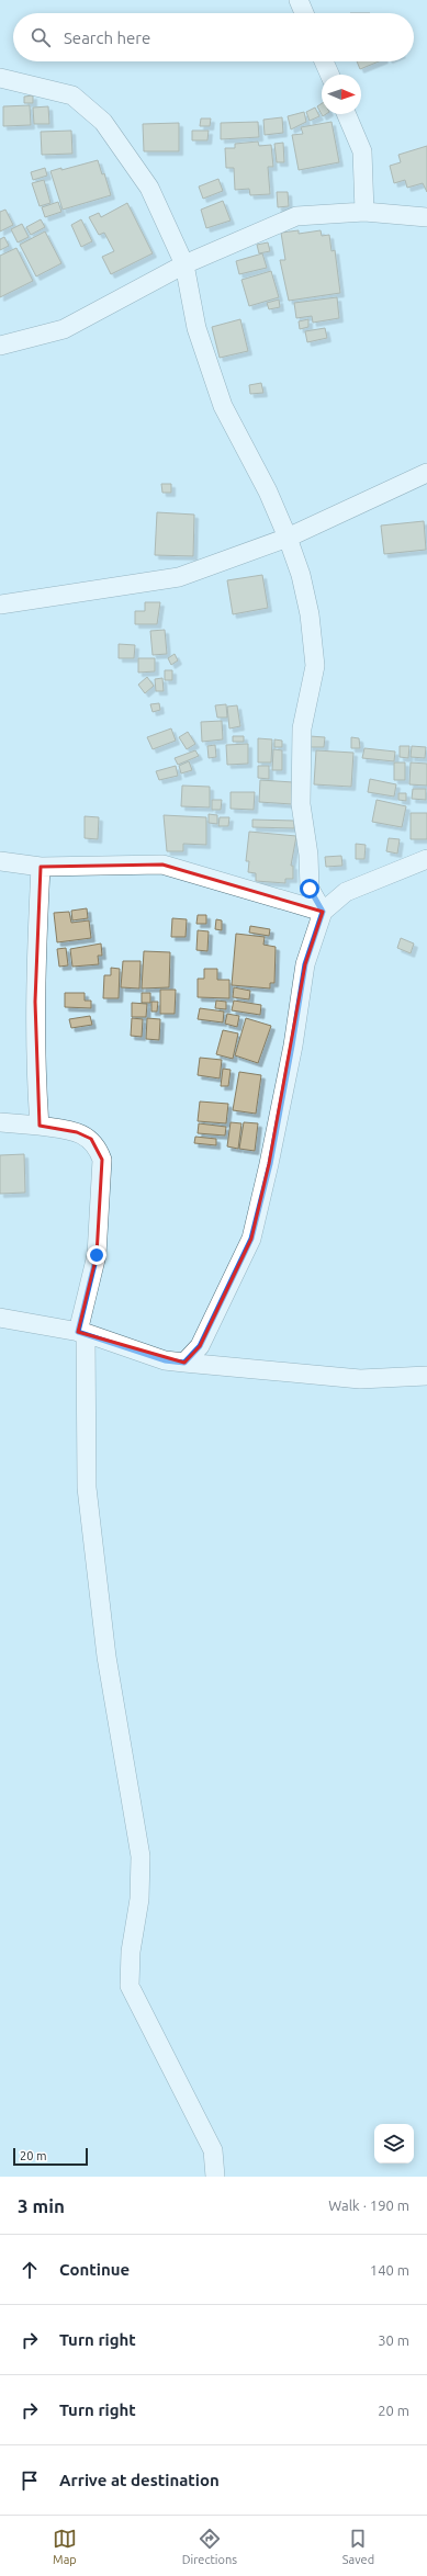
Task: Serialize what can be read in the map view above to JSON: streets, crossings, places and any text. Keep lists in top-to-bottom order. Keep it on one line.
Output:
{"scale_bar":"20 m","north":"right","page":{"search":"Search here","scale":"20 m","heading":["3 min","Walk · 190 m"],"list":[["Continue","140 m"],["Turn right","30 m"],["Turn right","20 m"],"Arrive at destination"],"nav":["Map","Directions","Saved"]}}
